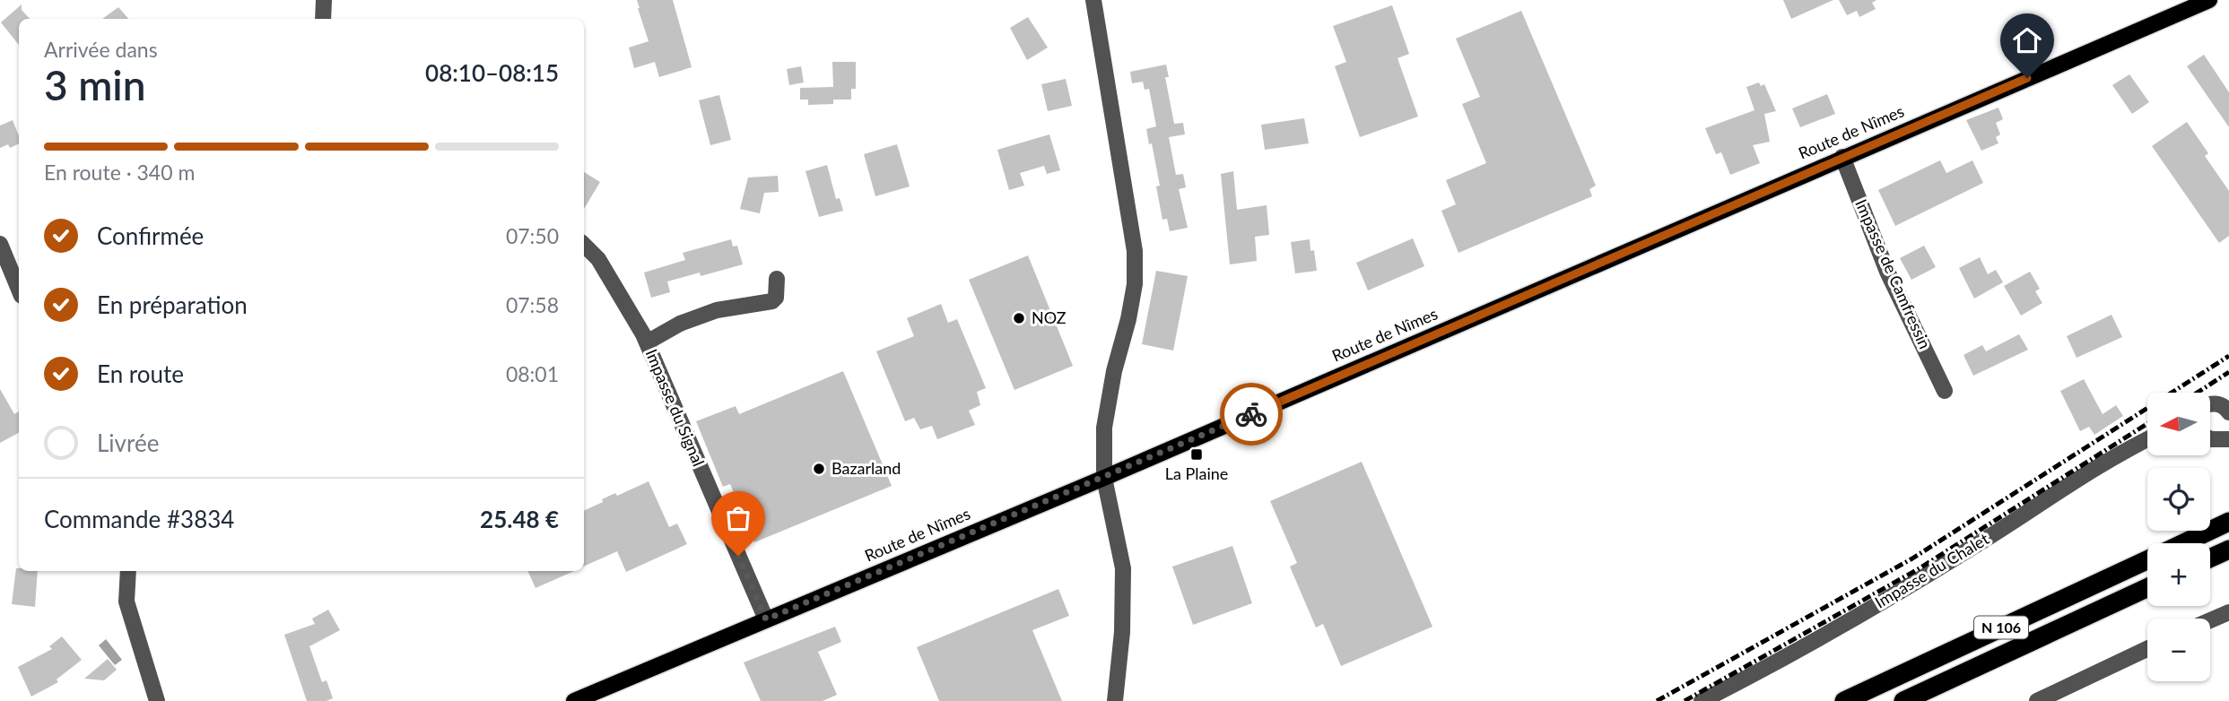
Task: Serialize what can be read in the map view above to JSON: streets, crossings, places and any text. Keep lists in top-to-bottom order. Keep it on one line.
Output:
{"streets":{"highway":["N 106"],"main road":["Route de Nîmes"],"street":["Impasse de Camfressin","Impasse du Signal","Impasse du Chalet"]},"crossings":[["Route de Nîmes","Impasse de Camfressin"],["Route de Nîmes","Impasse du Signal"]],"places":{"other":["NOZ","Bazarland"],"transit":["La Plaine"]},"north":"left","page":{"heading":["3 min","Arrivée dans","08:10–08:15"],"panel":["Commande #3834","25.48 €"],"bar":"En route · 340 m","list":[["Confirmée","07:50"],["En préparation","07:58"],["En route","08:01"],"Livrée"],"map_buttons":["+","−"]}}
